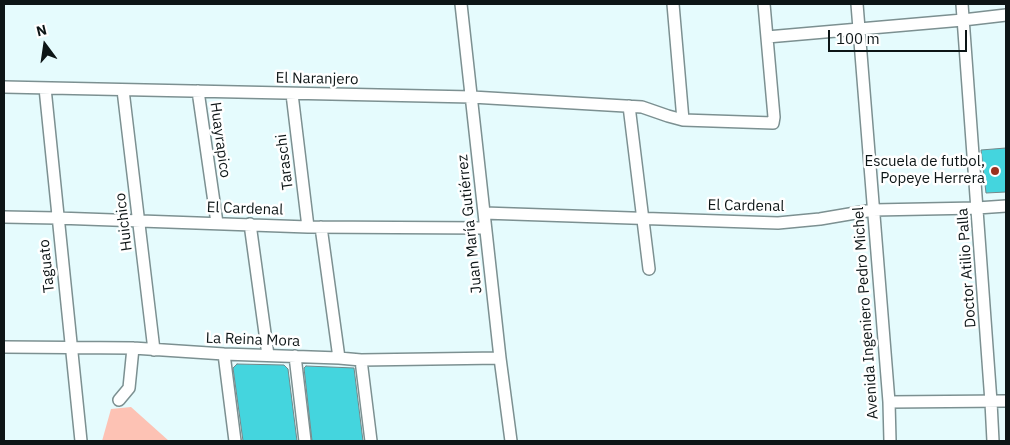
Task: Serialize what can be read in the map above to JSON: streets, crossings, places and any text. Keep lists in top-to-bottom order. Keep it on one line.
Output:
{"streets":{"street":["El Naranjero","Huayrapico","Taraschi","El Cardenal","Huichico","Juan María Gutiérrez","Taguato","Doctor Atilio Palla","Avenida Ingeniero Pedro Michel","La Reina Mora"]},"crossings":[["El Naranjero","Huayrapico"],["El Naranjero","Taraschi"],["El Naranjero","Huichico"],["El Naranjero","Juan María Gutiérrez"],["El Naranjero","Taguato"],["Huayrapico","El Cardenal"],["Taraschi","El Cardenal"],["El Cardenal","Huichico"],["El Cardenal","Juan María Gutiérrez"],["El Cardenal","Taguato"],["El Cardenal","Doctor Atilio Palla"],["El Cardenal","Avenida Ingeniero Pedro Michel"],["Huichico","La Reina Mora"],["Juan María Gutiérrez","La Reina Mora"],["Taguato","La Reina Mora"]],"places":["Escuela de futbol, Popeye Herrera"],"scale_bar":"100 m","north":"top"}
